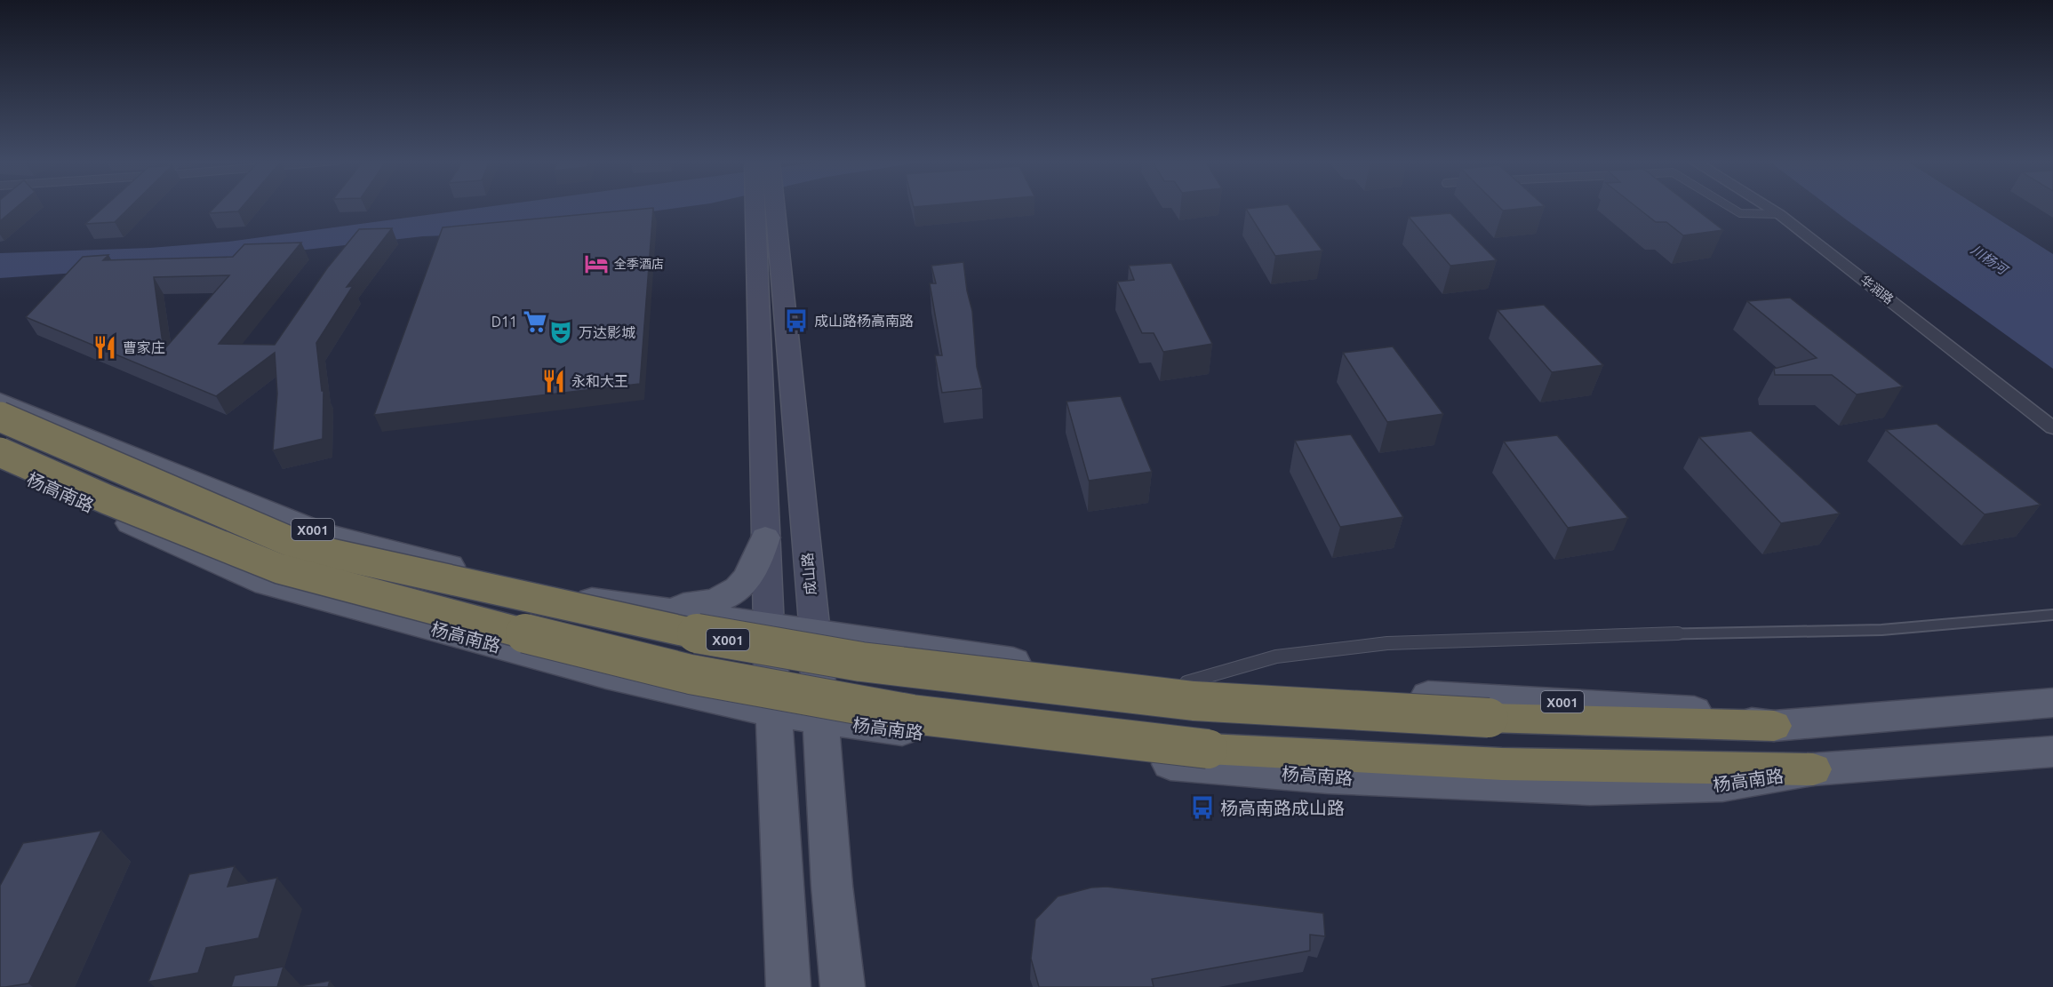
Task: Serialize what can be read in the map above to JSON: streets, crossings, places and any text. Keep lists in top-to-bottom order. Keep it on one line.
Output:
{"streets":{"highway":["杨高南路","X001"],"main road":["成山路"],"street":["华润路"]},"crossings":[["杨高南路","成山路"],["X001","成山路"]],"water":["川杨河"],"places":{"hotel":["全季酒店"],"bus stop":["成山路杨高南路","杨高南路成山路"],"supermarket":["D11"],"theatre":["万达影城"],"restaurant":["曹家庄","永和大王"]}}
